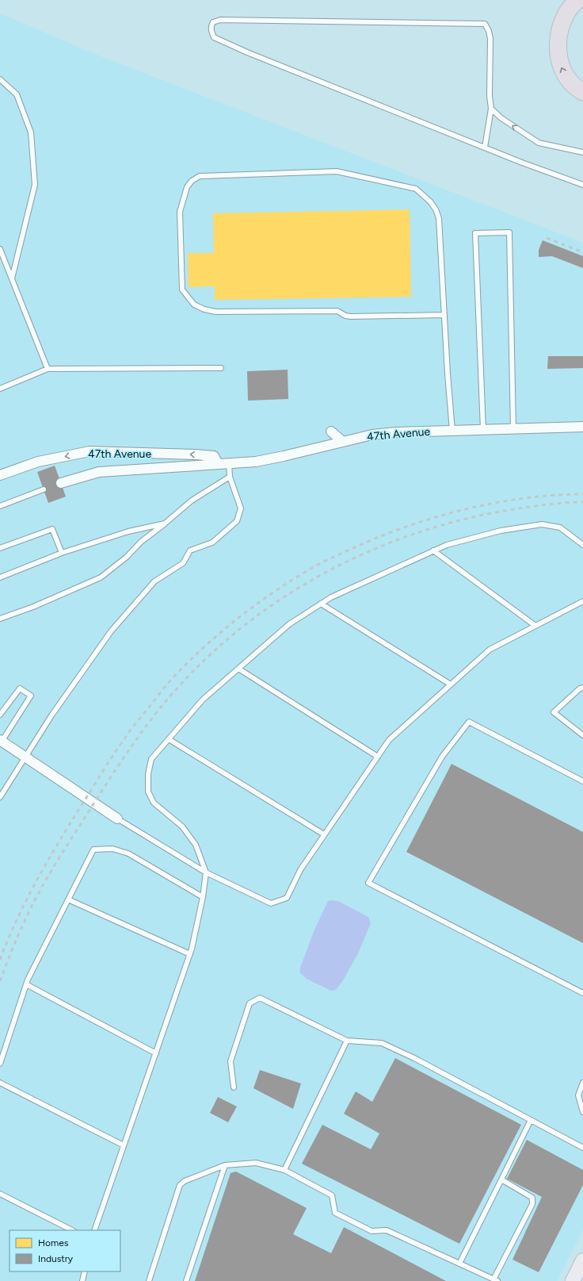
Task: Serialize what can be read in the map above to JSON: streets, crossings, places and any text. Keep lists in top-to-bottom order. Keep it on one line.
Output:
{"streets":{"street":["47th Avenue"]},"legend":["Homes","Industry"]}
